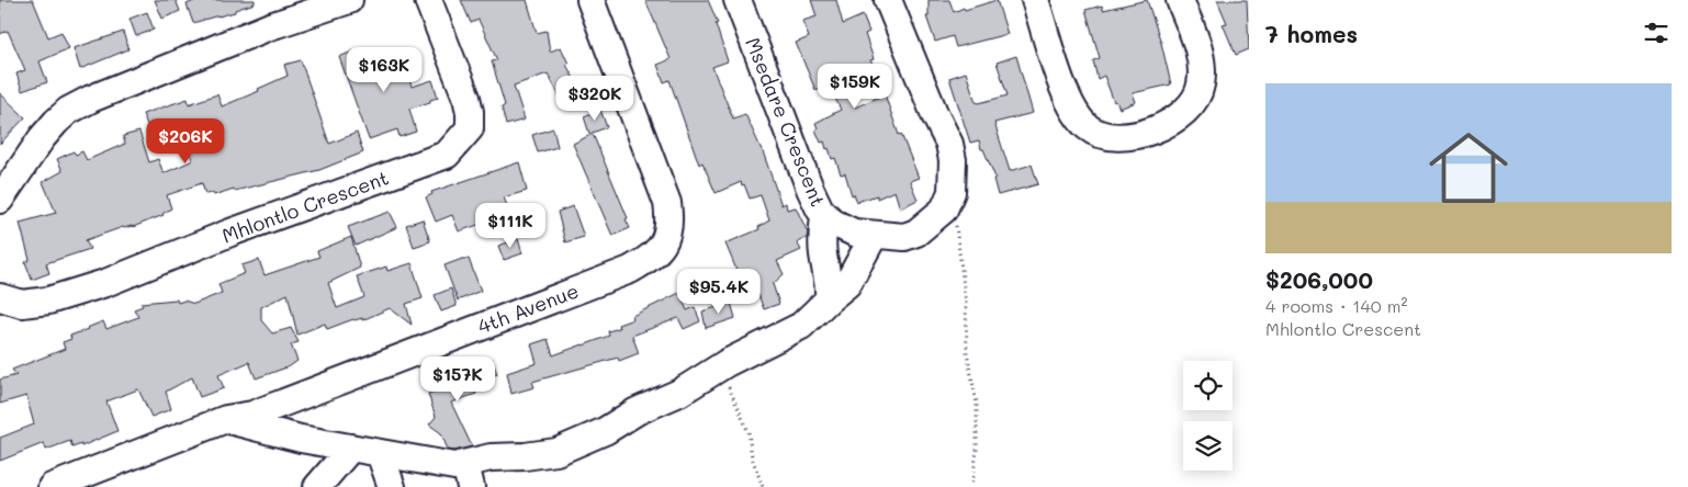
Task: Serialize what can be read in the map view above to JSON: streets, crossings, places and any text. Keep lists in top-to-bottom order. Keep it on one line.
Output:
{"streets":{"street":["Msedare Crescent","Mhlontlo Crescent","4th Avenue"]},"page":{"heading":"7 homes","price":["$163K","$159K","$320K","$206K","$111K","$95.4K","$157K"],"list":[{"name":"$206,000","note":"4 rooms · 140 m² · Mhlontlo Crescent"}]}}
